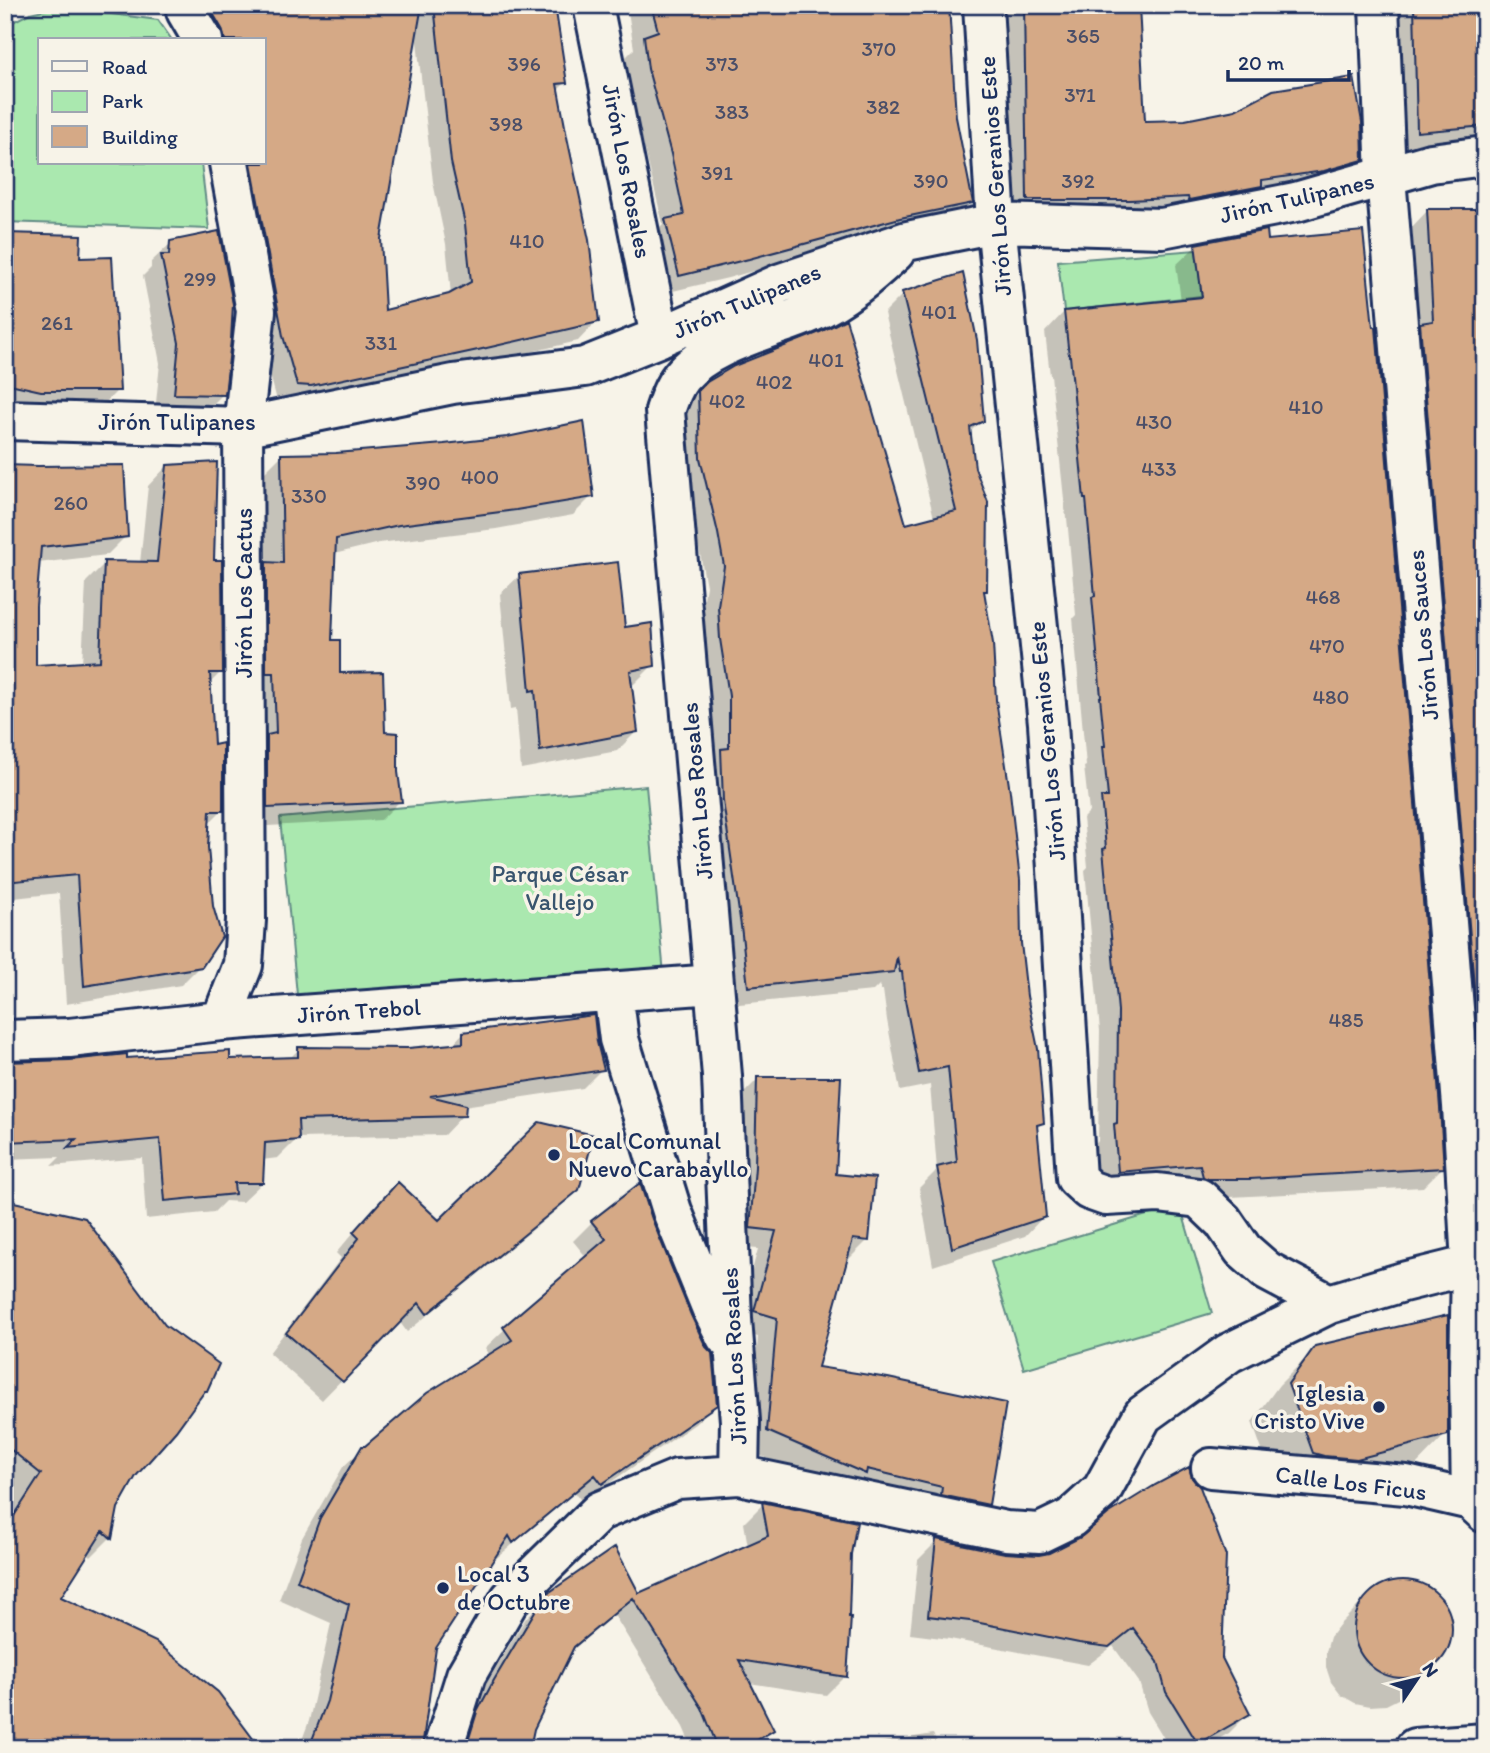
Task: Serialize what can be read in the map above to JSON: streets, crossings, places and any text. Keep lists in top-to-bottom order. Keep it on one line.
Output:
{"streets":{"street":["Jirón Los Rosales","Jirón Los Geranios Este","Jirón Tulipanes","Jirón Los Cactus","Jirón Los Sauces","Jirón Trebol","Calle Los Ficus"]},"crossings":[["Jirón Los Rosales","Jirón Tulipanes"],["Jirón Los Rosales","Jirón Trebol"],["Jirón Los Geranios Este","Jirón Tulipanes"],["Jirón Tulipanes","Jirón Los Cactus"],["Jirón Tulipanes","Jirón Los Sauces"],["Jirón Los Cactus","Jirón Trebol"],["Jirón Los Sauces","Calle Los Ficus"]],"parks":["Parque César Vallejo"],"places":["Local Comunal Nuevo Carabayllo","Iglesia Cristo Vive","Local 3 de Octubre"],"house_numbers":["365","370","396","373","371","382","383","398","391","390","392","410","299","401","261","331","401","402","402","410","430","433","400","390","330","260","468","470","480","485"],"legend":["Road","Park","Building"],"scale_bar":"20 m","north":"top right"}
